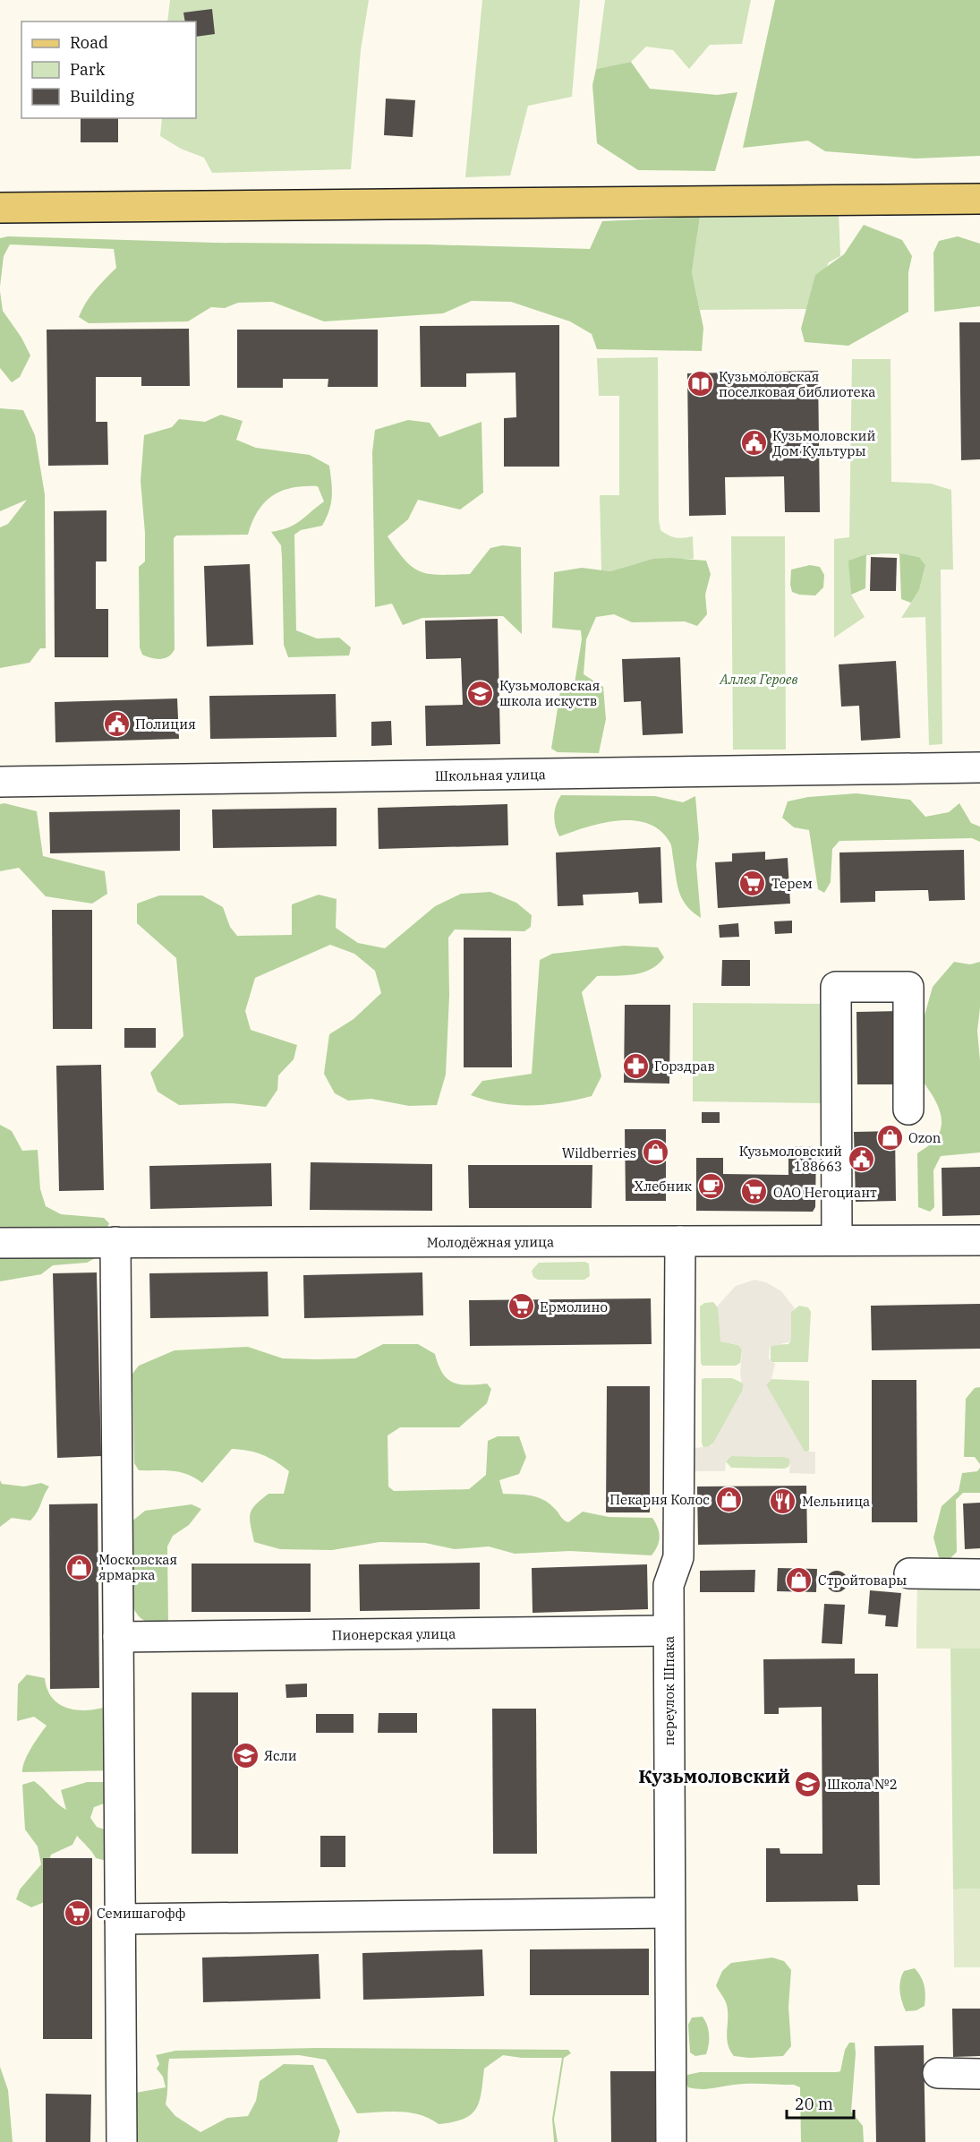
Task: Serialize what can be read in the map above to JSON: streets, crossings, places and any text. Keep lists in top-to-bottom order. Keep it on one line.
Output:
{"streets":{"street":["Школьная улица","Молодёжная улица","Пионерская улица","переулок Шпака"]},"crossings":[["Молодёжная улица","переулок Шпака"],["Пионерская улица","переулок Шпака"]],"districts":["Кузьмоловский"],"parks":["Аллея Героев"],"places":{"library":["Кузьмоловская поселковая библиотека"],"public building":["Кузьмоловский Дом Культуры","Полиция","Кузьмоловский 188663"],"school or university":["Кузьмоловская школа искуств","Ясли","Школа №2"],"supermarket":["Терем","ОАО Негоциант","Ермолино","Семишагофф"],"pharmacy":["Горздрав"],"shop":["Ozon","Wildberries","Пекарня Колос","Московская ярмарка","Стройтовары"],"cafe":["Хлебник"],"restaurant":["Мельница"]},"legend":["Road","Park","Building"],"scale_bar":"20 m"}
